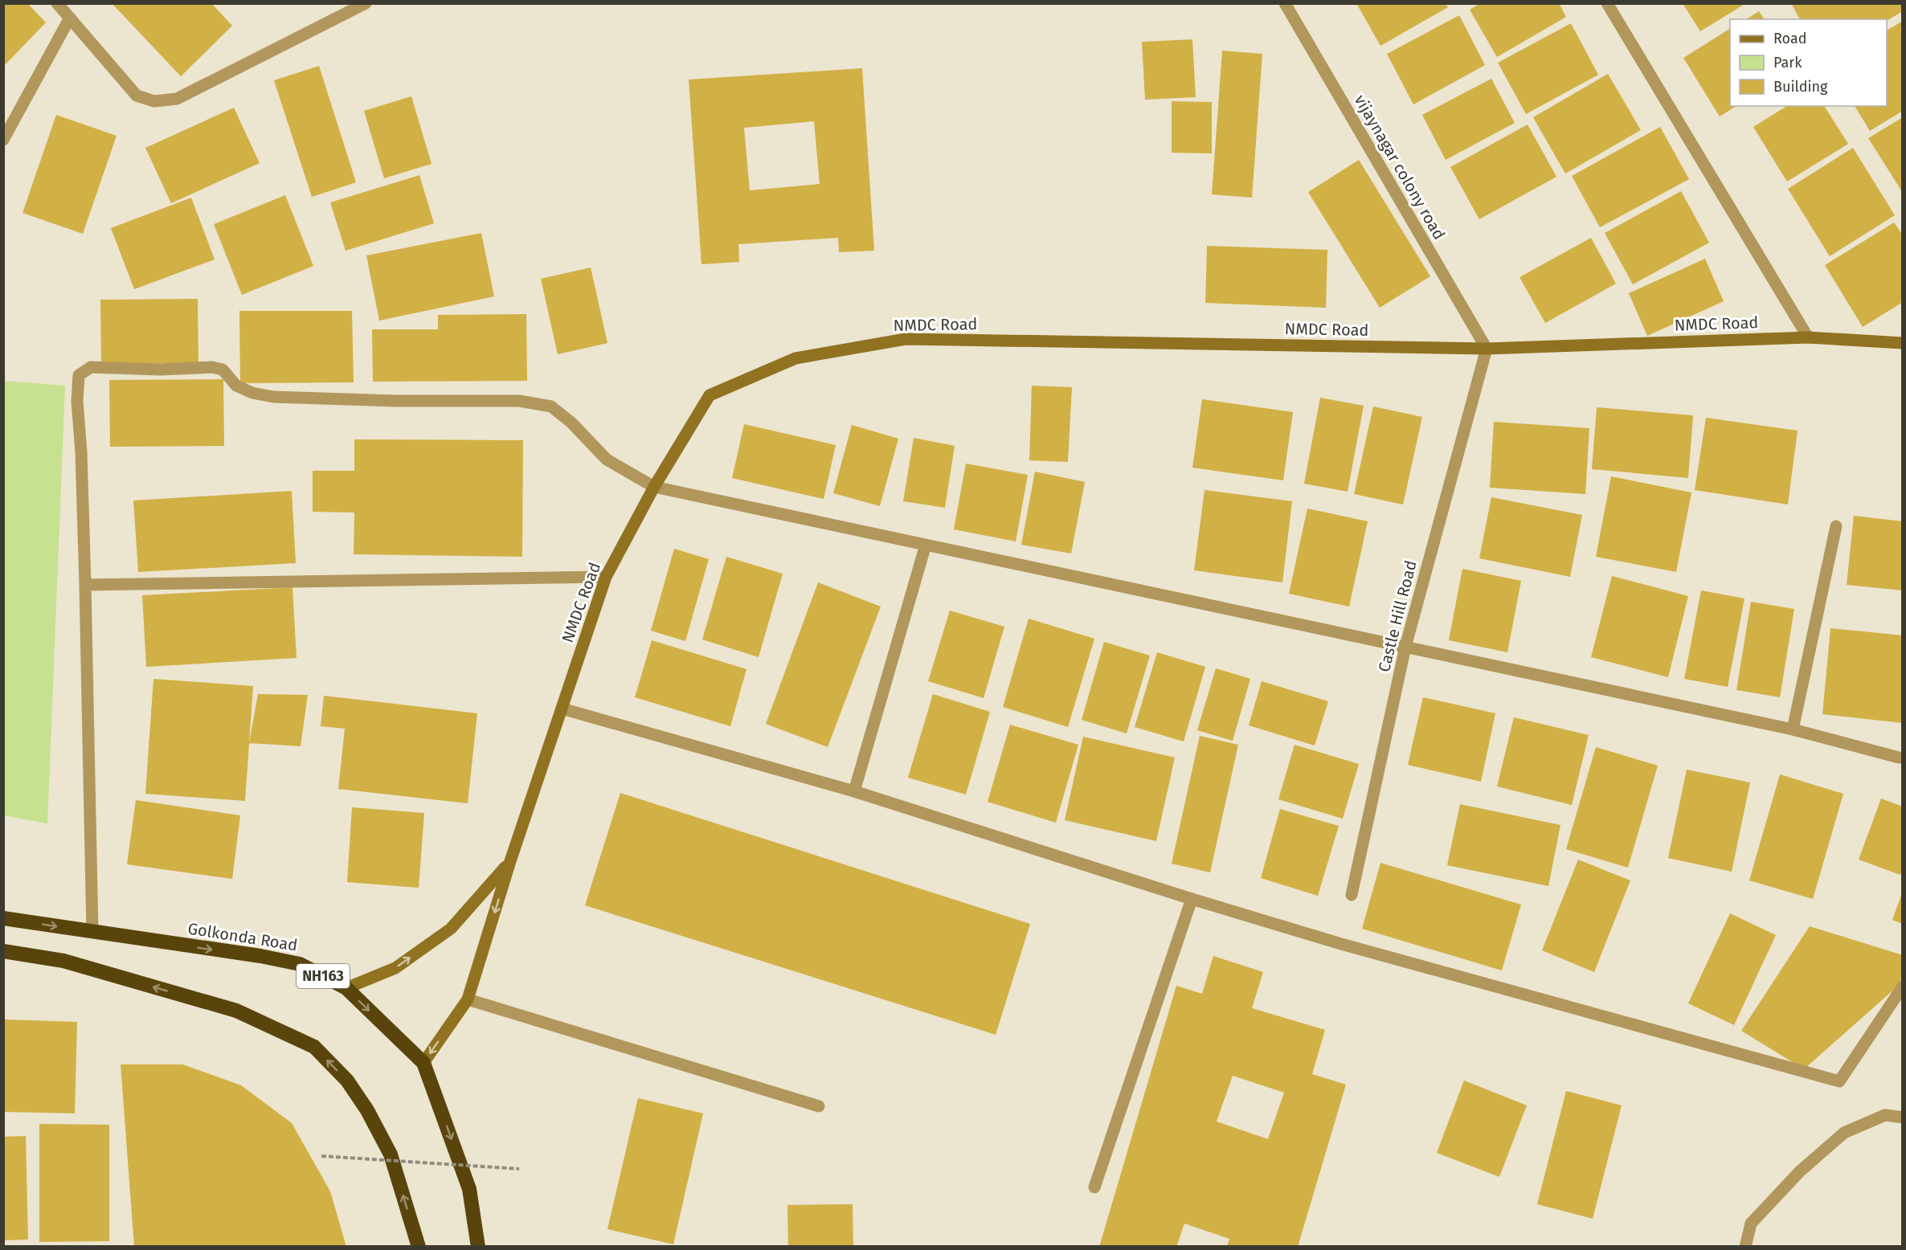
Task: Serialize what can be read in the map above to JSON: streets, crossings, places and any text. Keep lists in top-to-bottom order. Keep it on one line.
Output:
{"streets":{"highway":["Golkonda Road","NH163"],"street":["vijaynagar colony road","NMDC Road","Castle Hill Road"]},"crossings":[["vijaynagar colony road","NMDC Road"],["vijaynagar colony road","Castle Hill Road"],["NMDC Road","Castle Hill Road"],["NMDC Road","Golkonda Road"]],"legend":["Road","Park","Building"]}
